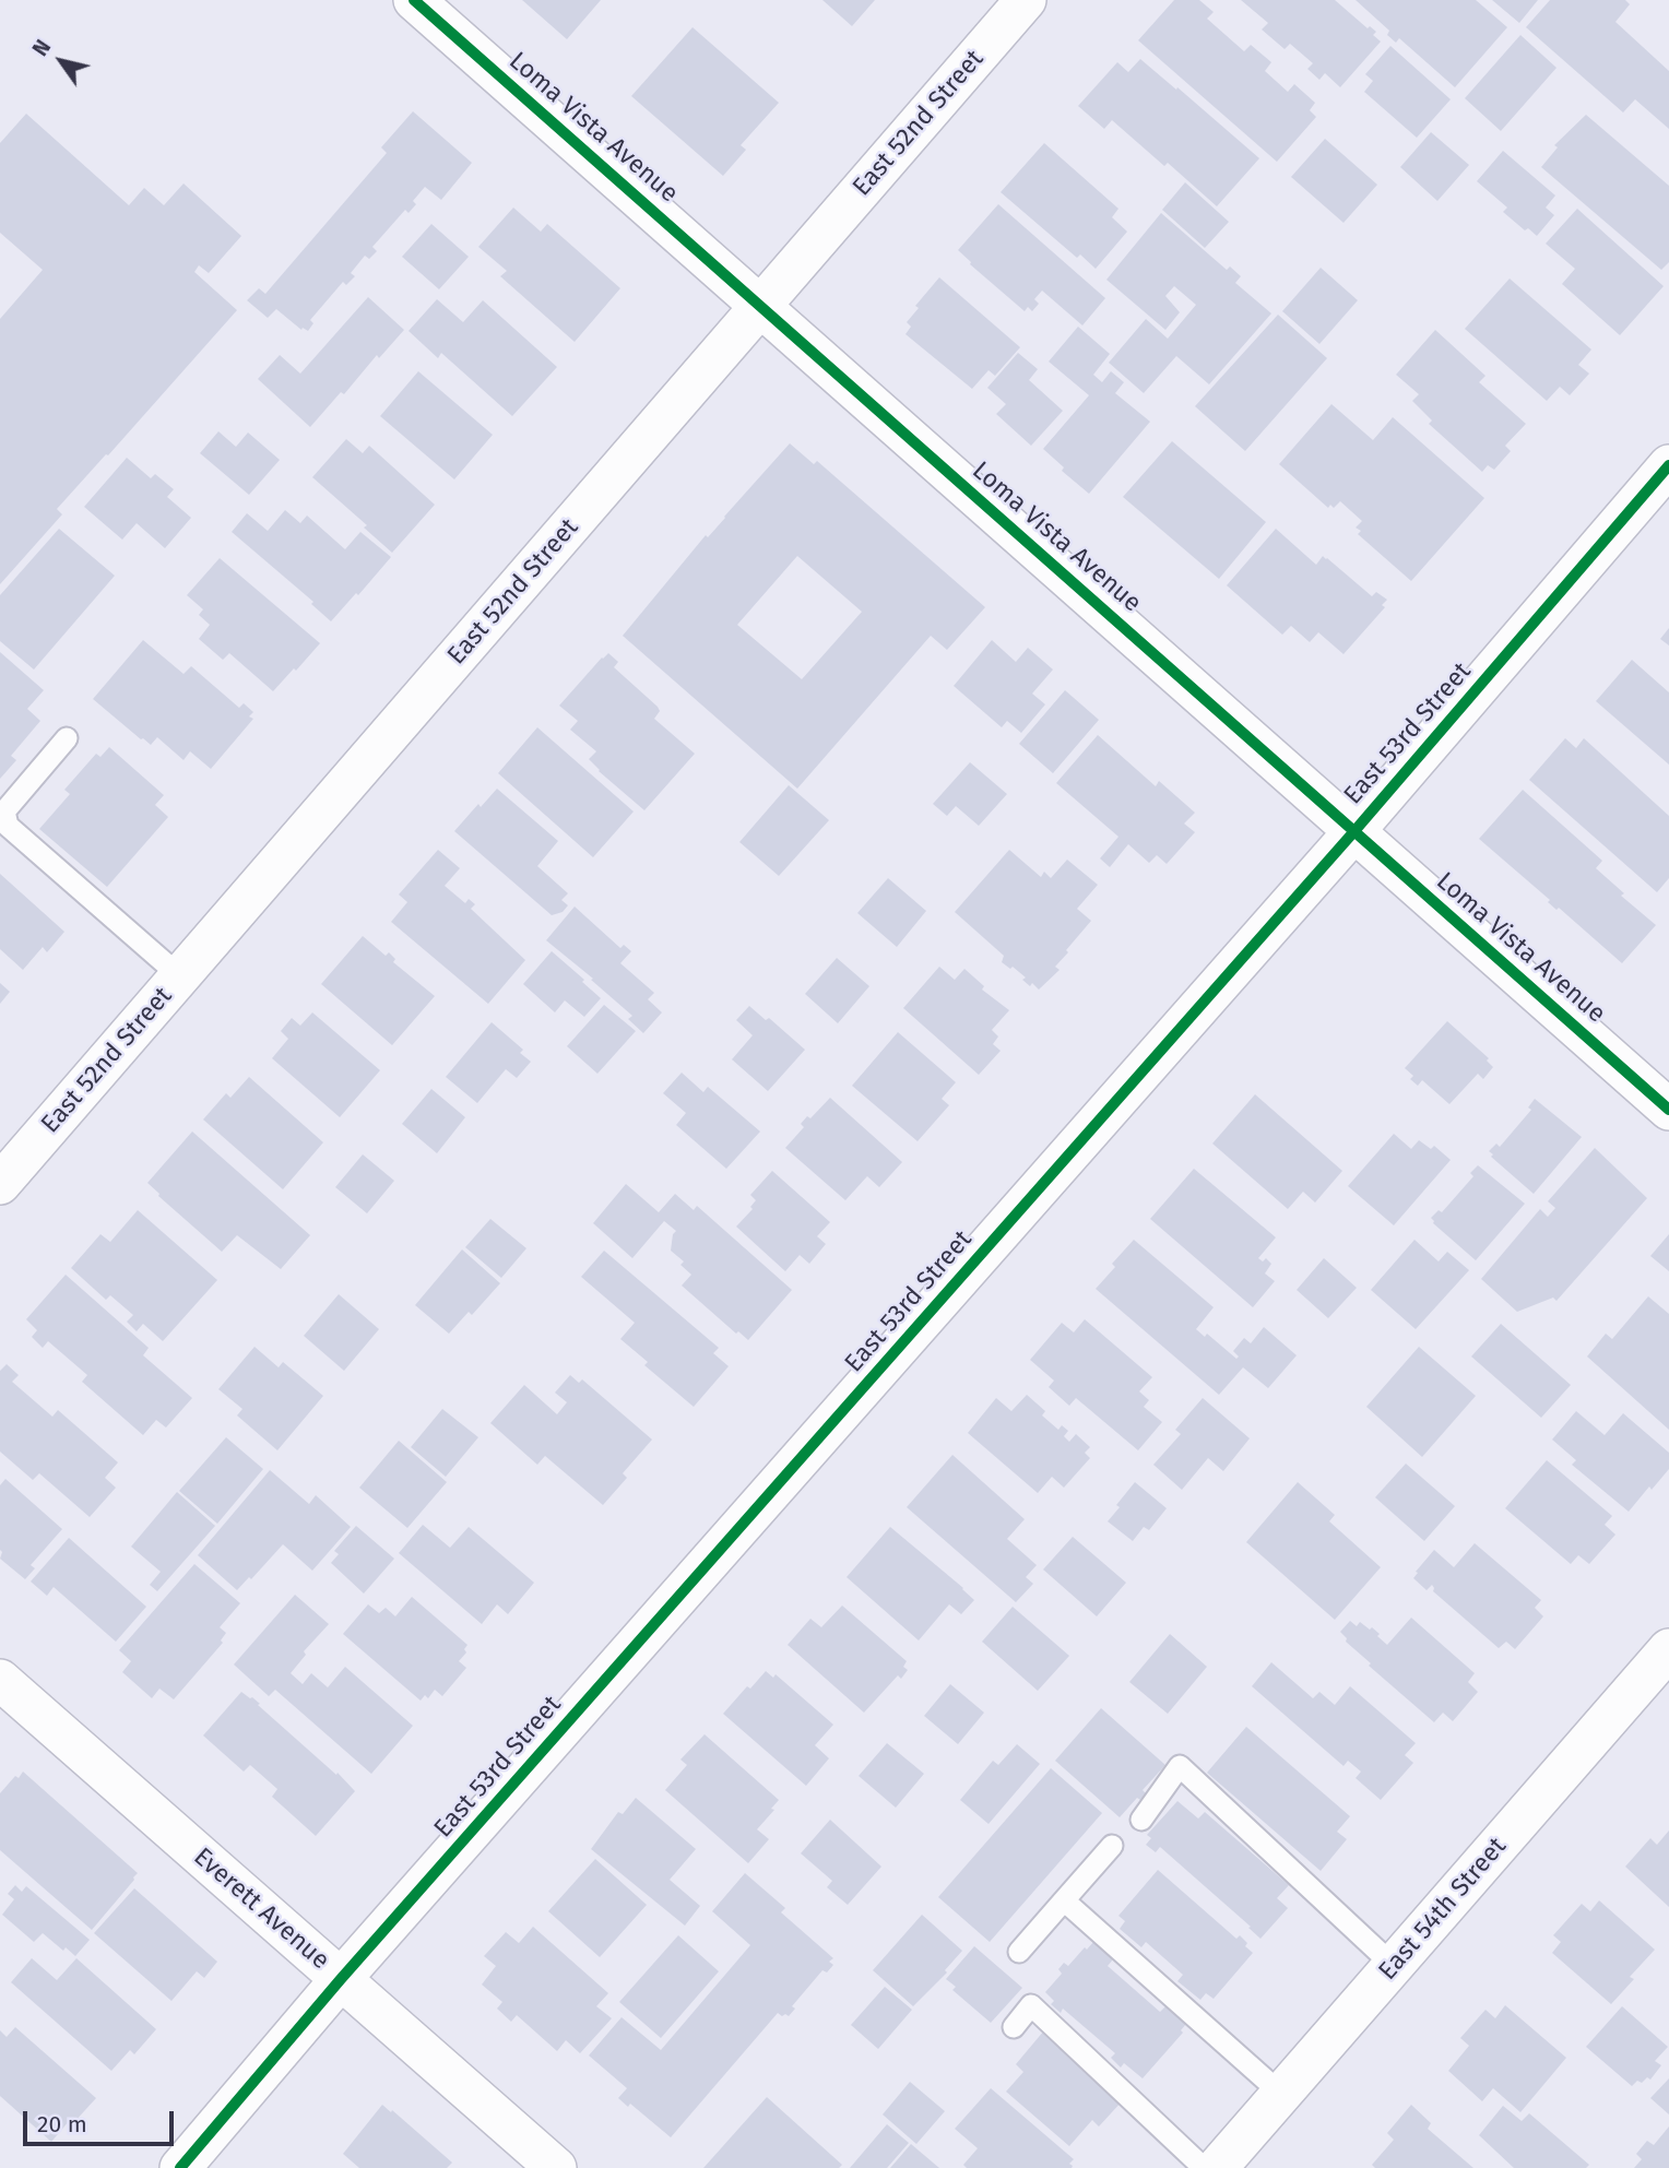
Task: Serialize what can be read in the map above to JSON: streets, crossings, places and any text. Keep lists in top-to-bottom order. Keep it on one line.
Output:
{"streets":{"street":["East 52nd Street","Loma Vista Avenue","East 53rd Street","Everett Avenue","East 54th Street"]},"crossings":[["East 52nd Street","Loma Vista Avenue"],["Loma Vista Avenue","East 53rd Street"],["East 53rd Street","Everett Avenue"]],"scale_bar":"20 m","north":"top left"}
